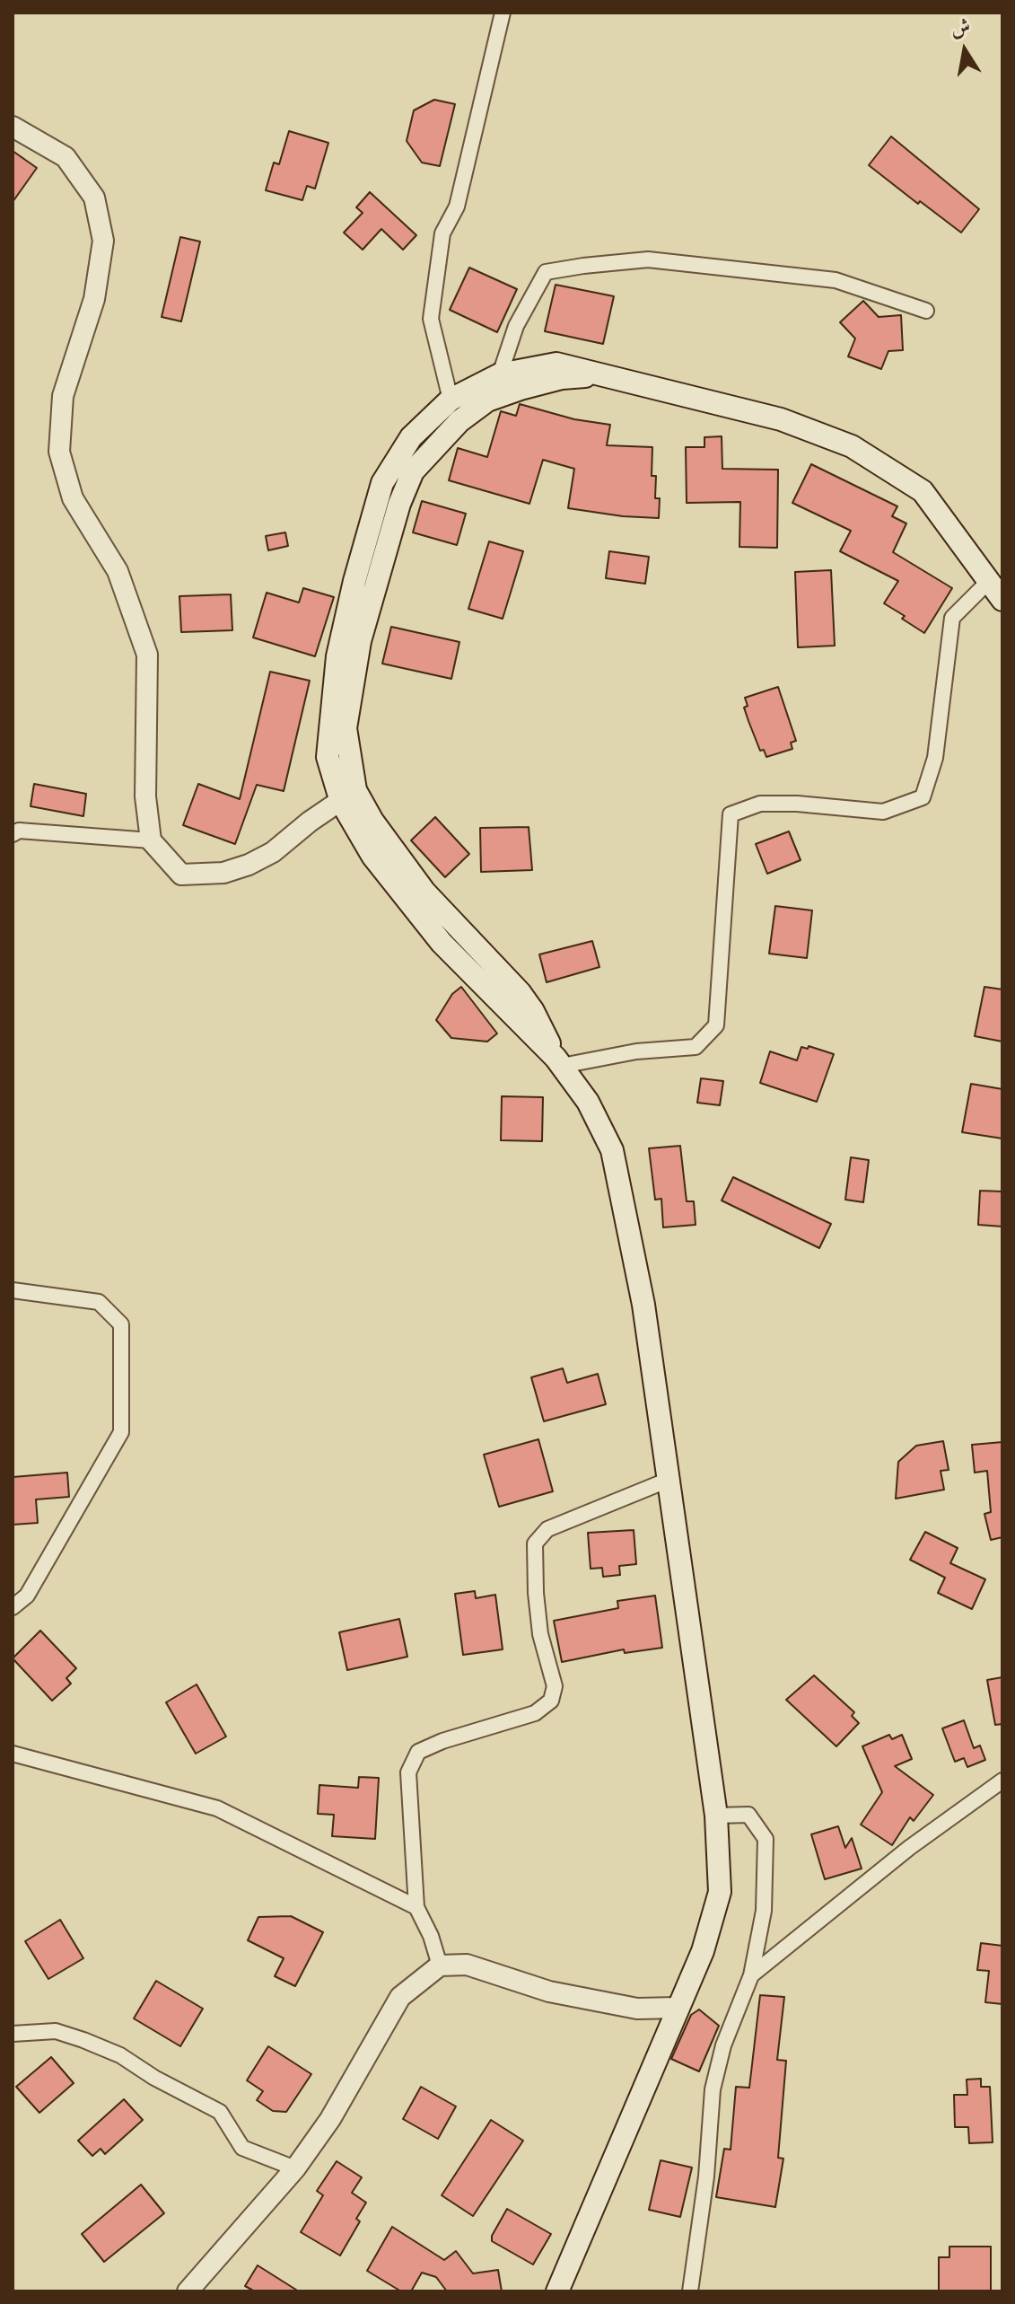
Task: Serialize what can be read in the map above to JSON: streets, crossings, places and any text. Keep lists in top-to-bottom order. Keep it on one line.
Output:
{"north":"top"}
